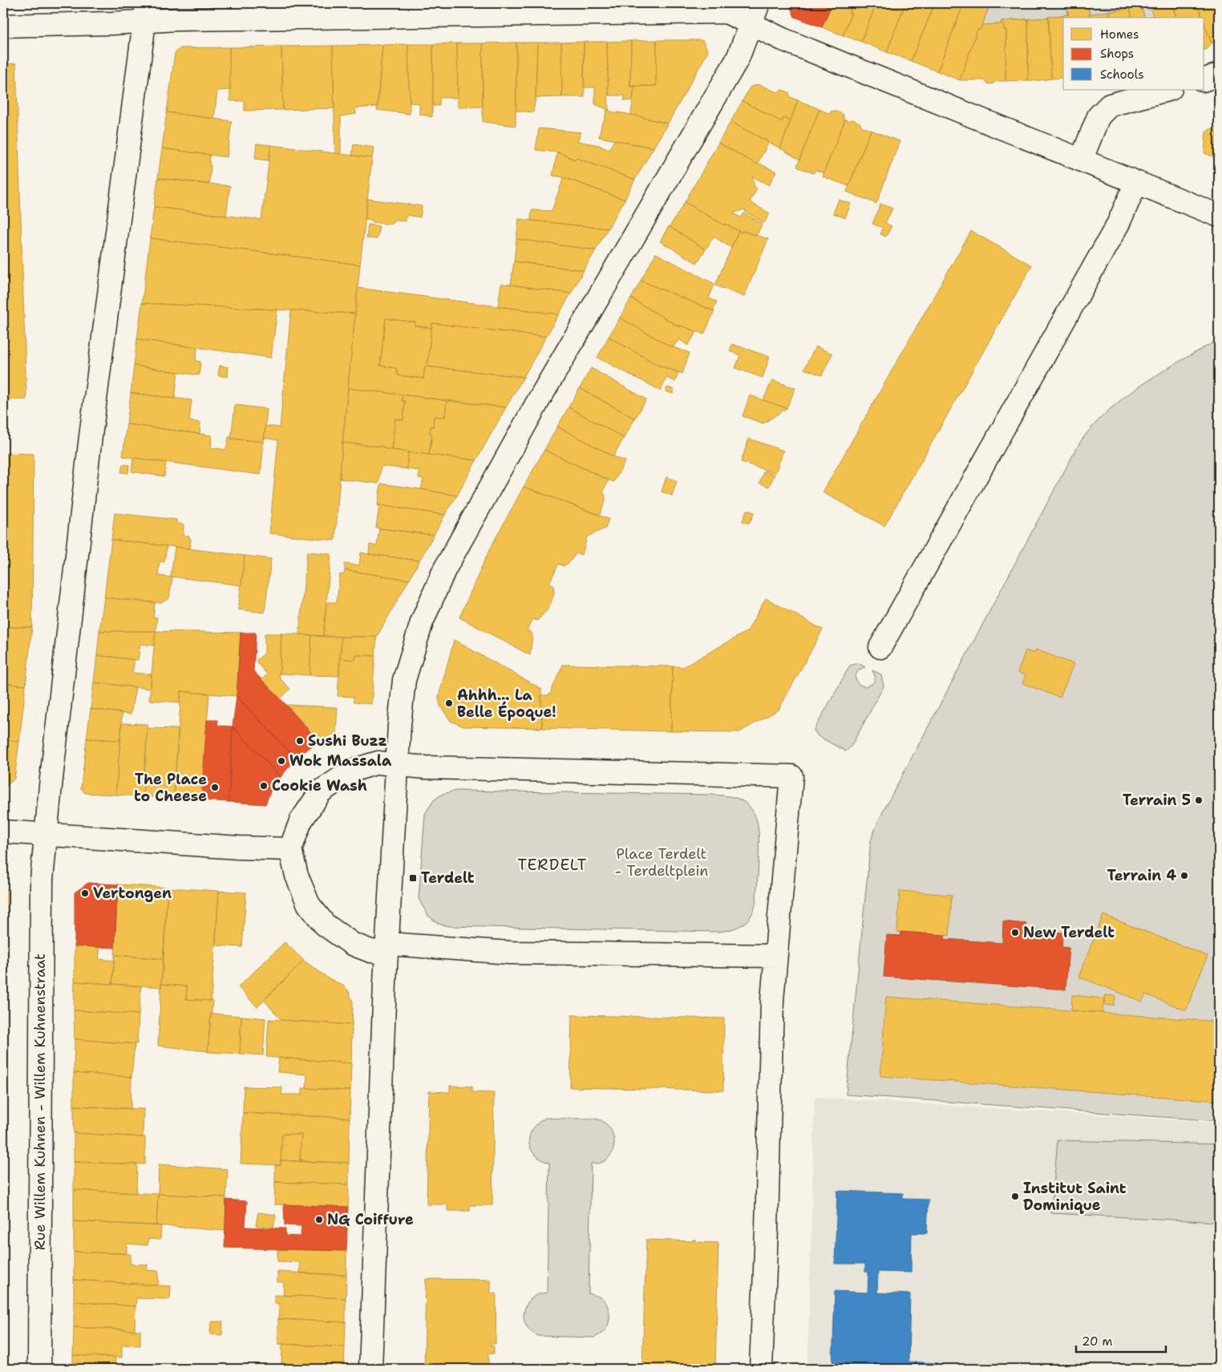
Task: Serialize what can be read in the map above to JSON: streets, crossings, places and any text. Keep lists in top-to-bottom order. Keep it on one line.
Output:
{"streets":{"street":["Rue Willem Kuhnen - Willem Kuhnenstraat"]},"districts":["TERDELT"],"parks":["Place Terdelt - Terdeltplein"],"places":{"other":["Ahhh... La Belle Époque!","Sushi Buzz","Wok Massala","Cookie Wash","The Place to Cheese","Terrain 5","Terrain 4","Vertongen","New Terdelt","Institut Saint Dominique","NG Coiffure"],"transit":["Terdelt"]},"legend":["Homes","Shops","Schools"],"scale_bar":"20 m"}
